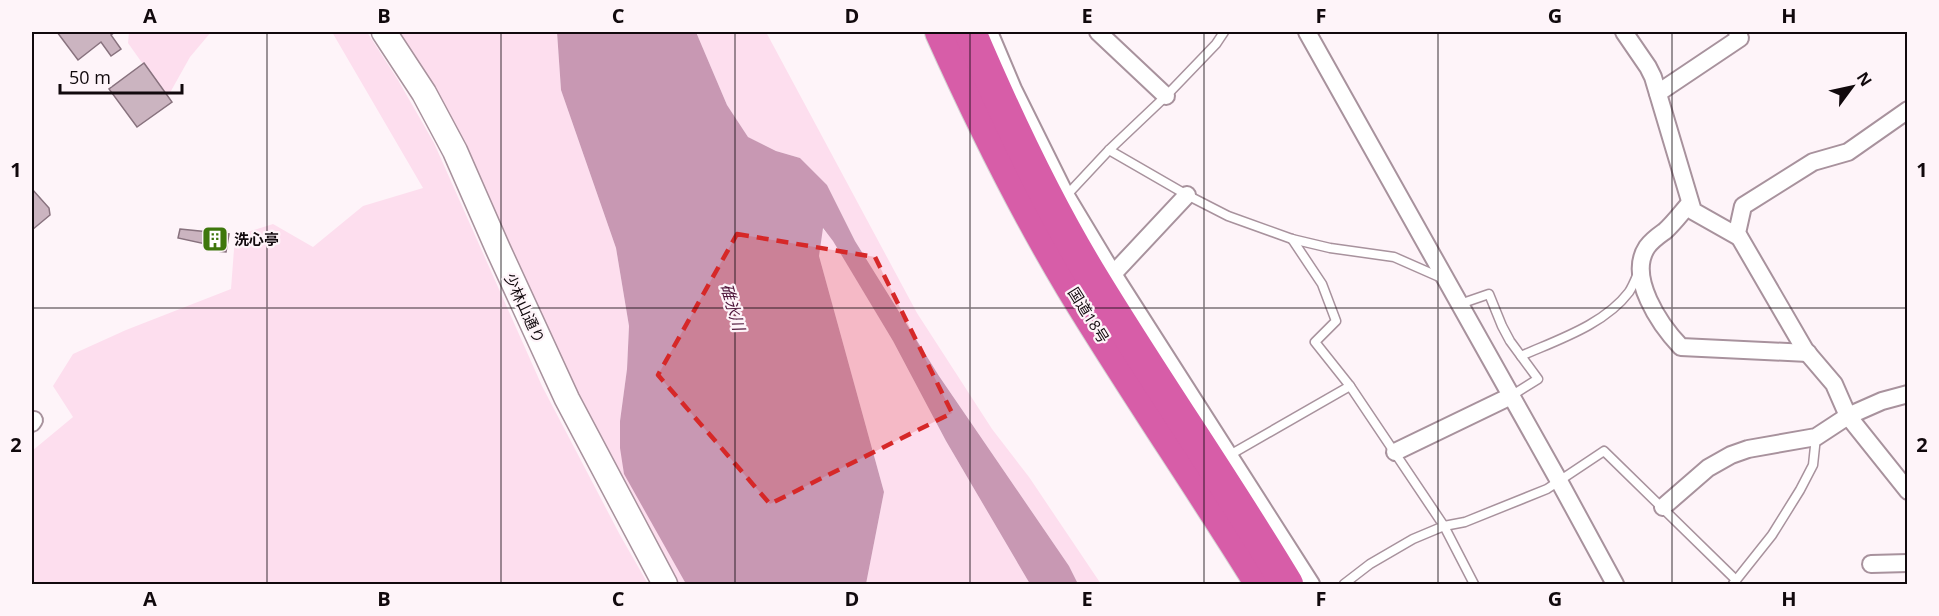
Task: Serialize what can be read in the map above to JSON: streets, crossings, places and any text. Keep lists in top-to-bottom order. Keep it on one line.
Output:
{"streets":{"highway":["国道18号"],"street":["少林山通り"]},"water":["碓氷川"],"places":{"building":["洗心亭"]},"scale_bar":"50 m","north":"top right","grid":{"columns":["A","B","C","D","E","F","G","H"],"rows":["1","2"]}}
